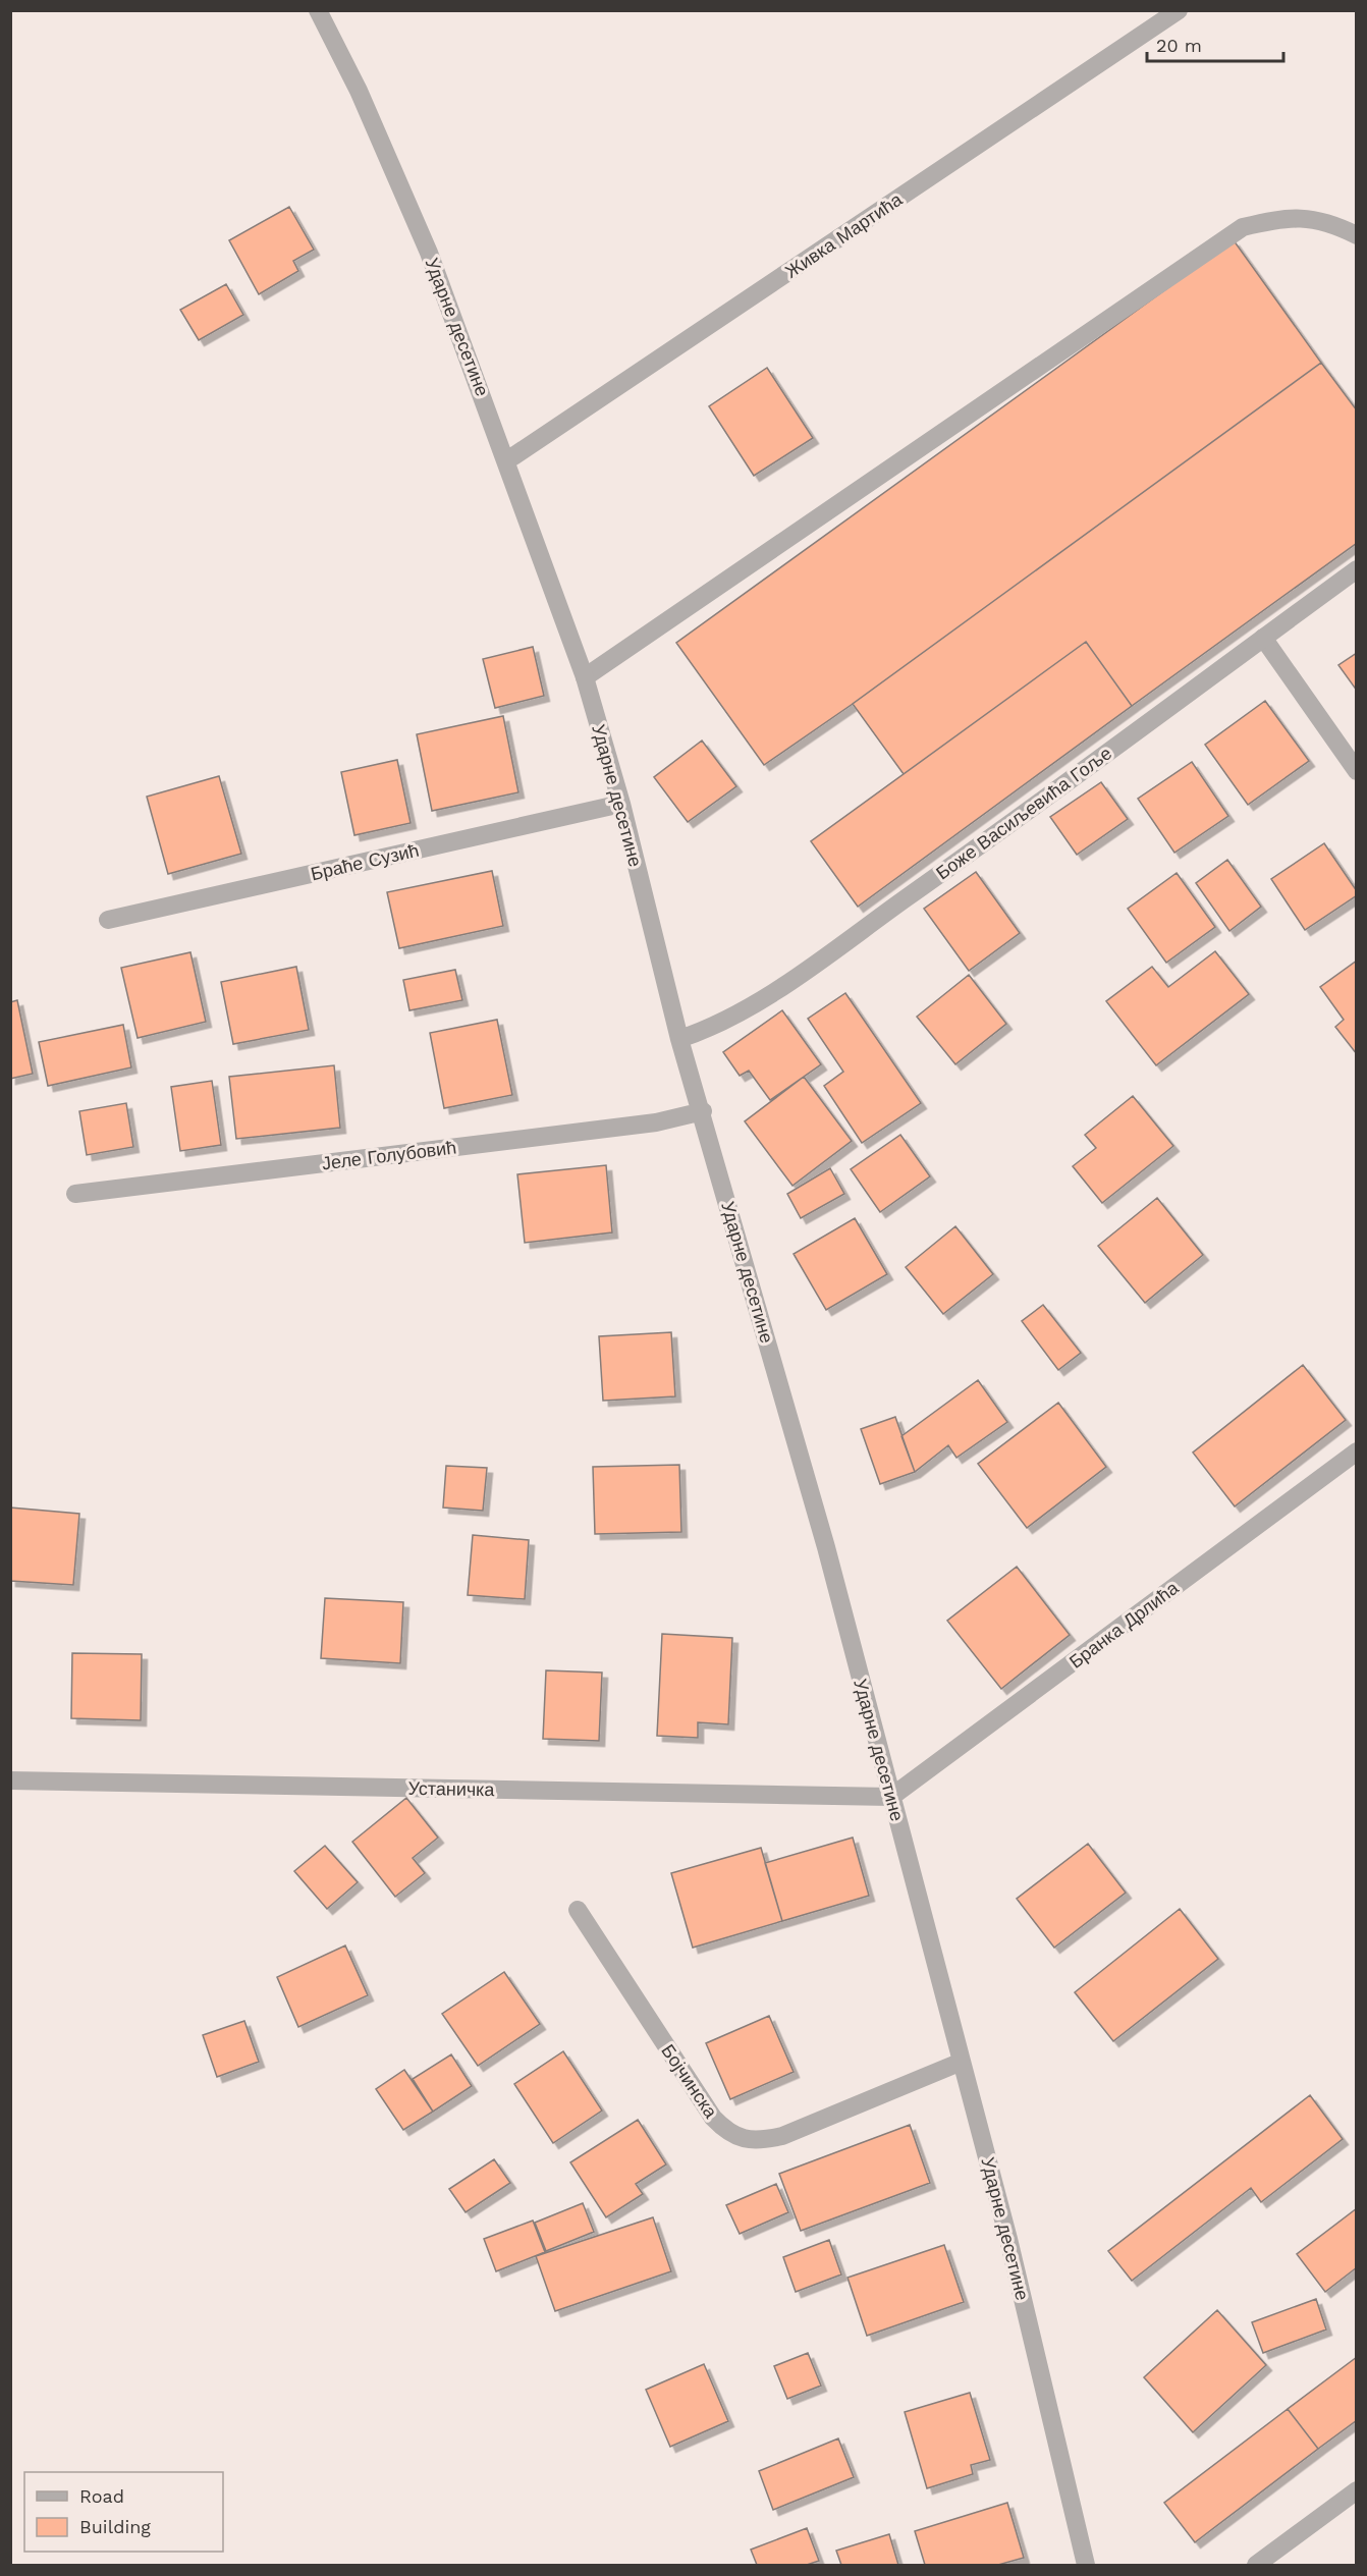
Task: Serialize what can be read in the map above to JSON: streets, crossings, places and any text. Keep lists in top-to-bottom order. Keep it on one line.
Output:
{"streets":{"street":["Живка Мартића","Ударне десетине","Боже Васиљевића Гоље","Браће Сузић","Јеле Голубовић","Бранка Дрлића","Устаничка","Бојчинска"]},"crossings":[["Живка Мартића","Ударне десетине"],["Ударне десетине","Боже Васиљевића Гоље"],["Ударне десетине","Браће Сузић"],["Ударне десетине","Јеле Голубовић"],["Ударне десетине","Бранка Дрлића"],["Ударне десетине","Устаничка"],["Ударне десетине","Бојчинска"],["Бранка Дрлића","Устаничка"]],"legend":["Road","Building"],"scale_bar":"20 m"}
